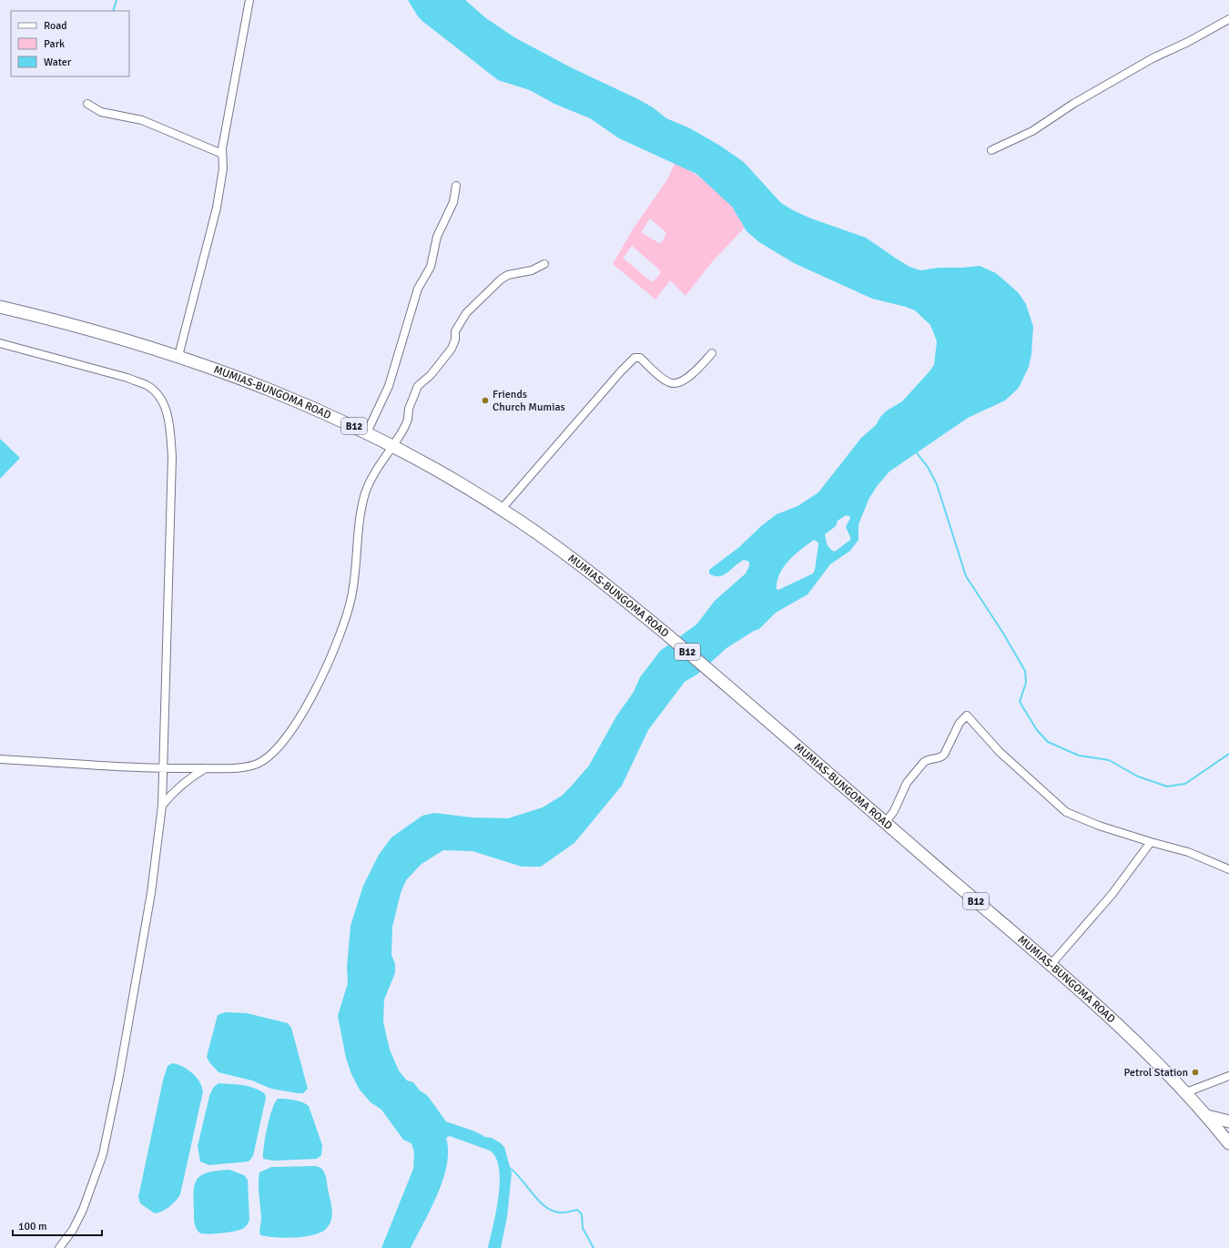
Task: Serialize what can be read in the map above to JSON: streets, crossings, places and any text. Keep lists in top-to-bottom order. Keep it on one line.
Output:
{"streets":{"highway":["MUMIAS-BUNGOMA ROAD","B12"]},"places":["Friends Church Mumias","Petrol Station"],"legend":["Road","Park","Water"],"scale_bar":"100 m"}
